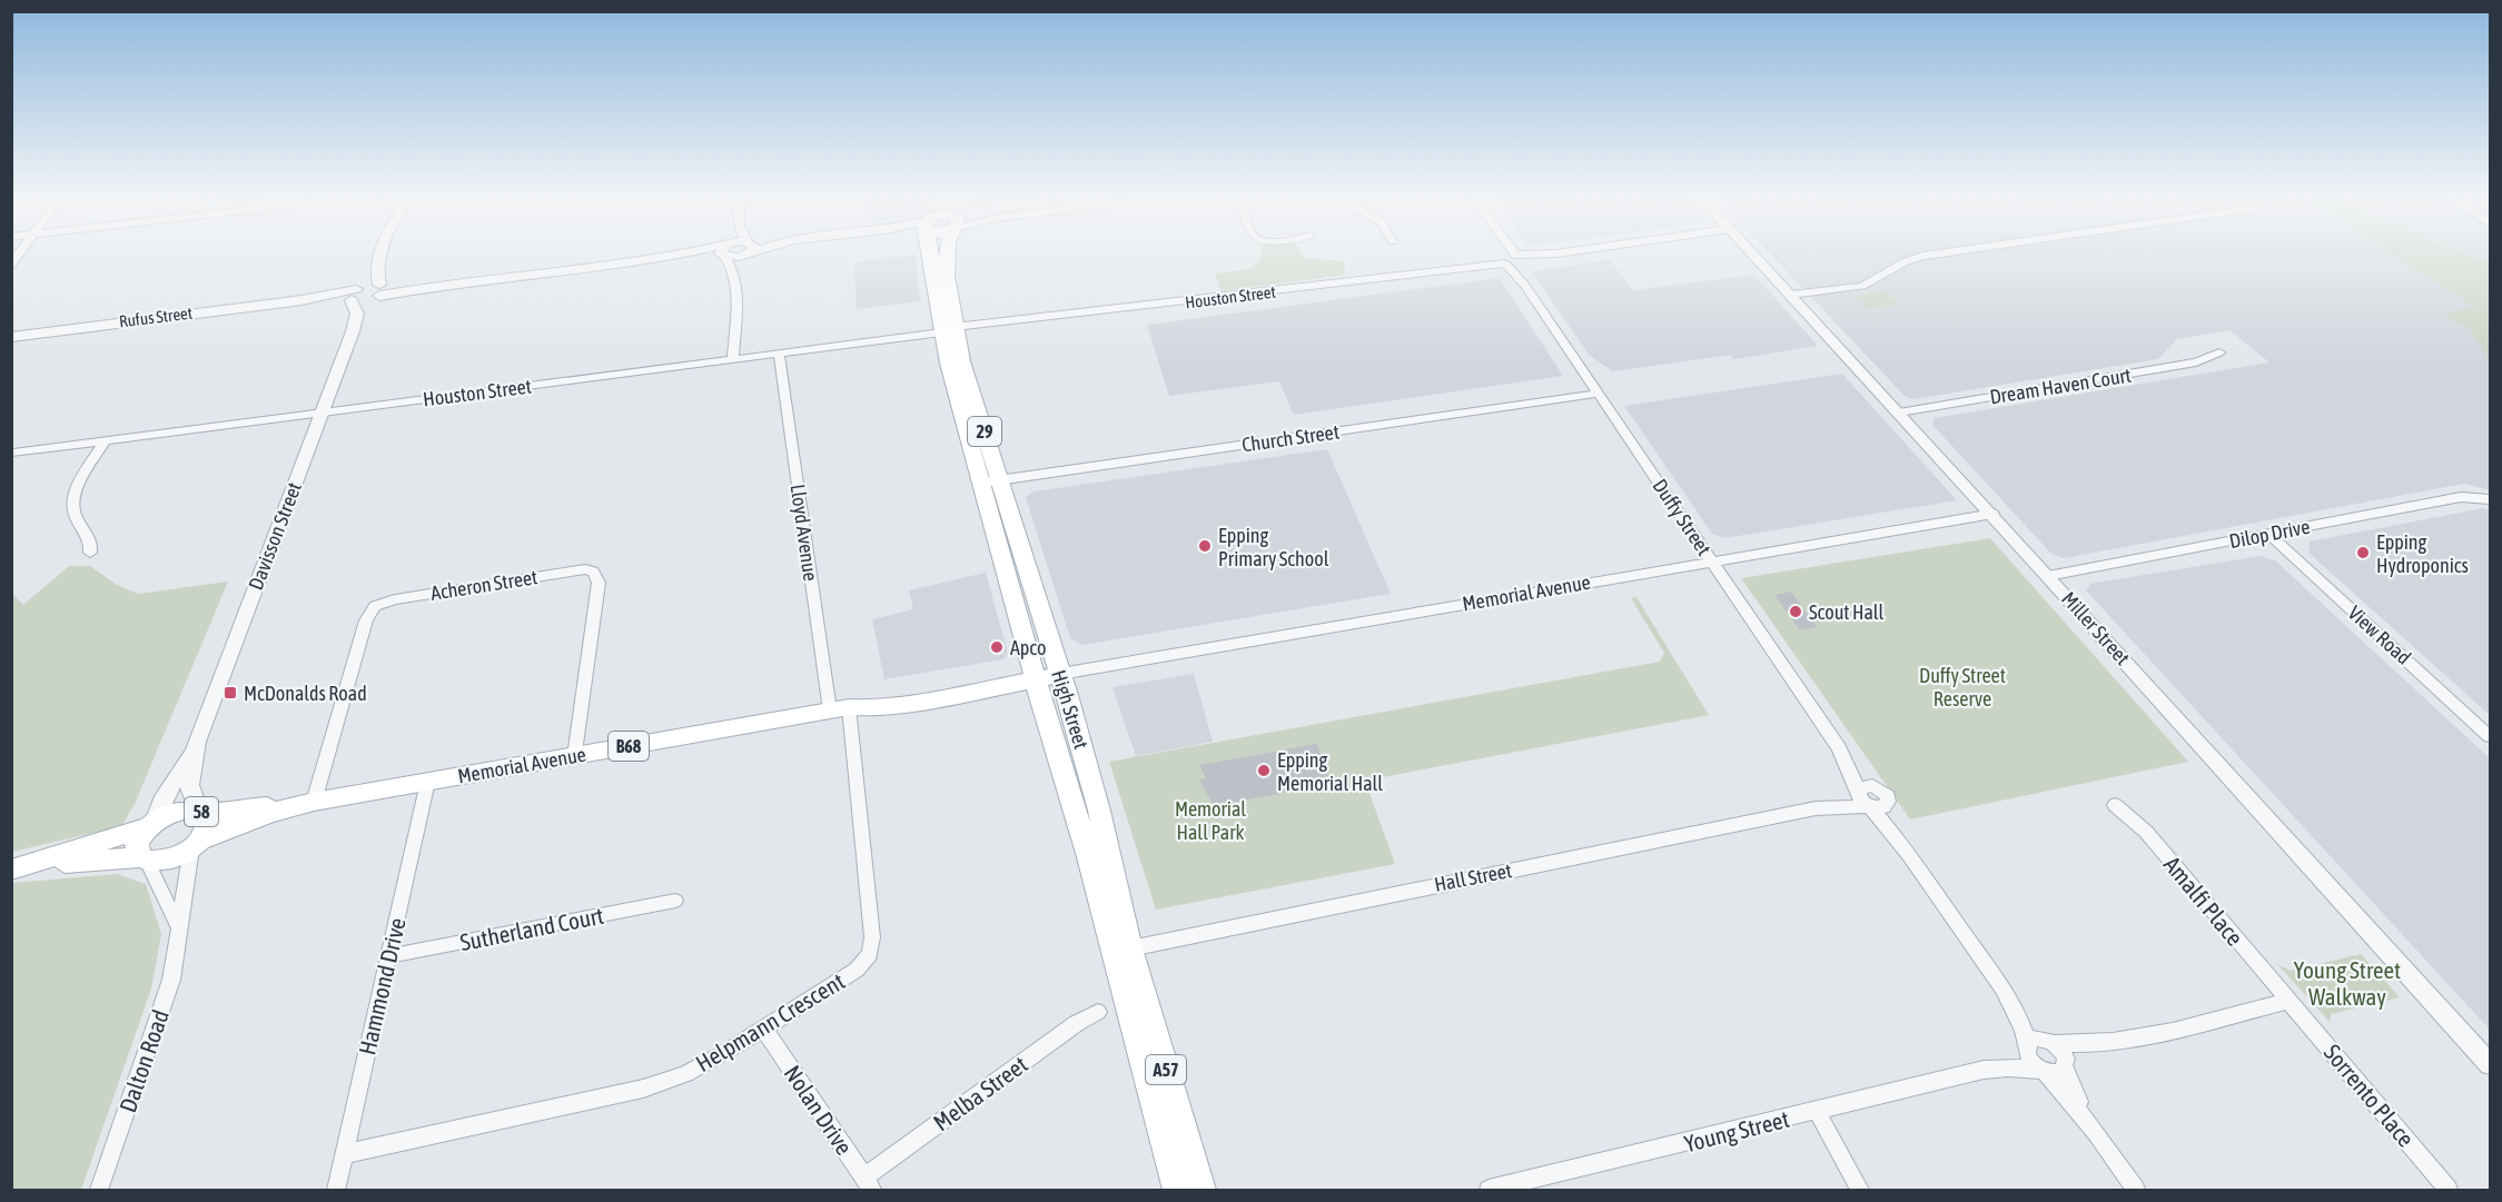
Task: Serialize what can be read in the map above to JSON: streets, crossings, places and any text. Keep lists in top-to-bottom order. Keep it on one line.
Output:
{"streets":{"main road":["29","Memorial Avenue","High Street","B68","58","A57"],"street":["Houston Street","Rufus Street","Dream Haven Court","Church Street","Duffy Street","Lloyd Avenue","Dilop Drive","Davisson Street","Acheron Street","Miller Street","View Road","Hall Street","Amalfi Place","Sutherland Court","Hammond Drive","Helpmann Crescent","Dalton Road","Melba Street","Sorrento Place","Nolan Drive","Young Street"]},"crossings":[["Houston Street","Duffy Street"],["Houston Street","Lloyd Avenue"],["Houston Street","Davisson Street"],["Houston Street","High Street"],["Rufus Street","Davisson Street"],["Dream Haven Court","Miller Street"],["Church Street","Duffy Street"],["Church Street","High Street"],["Duffy Street","Memorial Avenue"],["Duffy Street","Hall Street"],["Lloyd Avenue","Memorial Avenue"],["Lloyd Avenue","Helpmann Crescent"],["Dilop Drive","Miller Street"],["Dilop Drive","View Road"],["Davisson Street","Memorial Avenue"],["Davisson Street","58"],["Acheron Street","Memorial Avenue"],["Memorial Avenue","Miller Street"],["Memorial Avenue","High Street"],["Memorial Avenue","58"],["Memorial Avenue","Hammond Drive"],["Memorial Avenue","Helpmann Crescent"],["Memorial Avenue","Dalton Road"],["High Street","Hall Street"],["58","Dalton Road"],["Amalfi Place","Sorrento Place"],["Sutherland Court","Hammond Drive"],["Hammond Drive","Helpmann Crescent"],["Helpmann Crescent","Nolan Drive"],["Melba Street","Nolan Drive"]],"parks":["Duffy Street Reserve","Memorial Hall Park","Young Street Walkway"],"places":{"other":["Epping Primary School","Epping Hydroponics","Scout Hall","Apco","Epping Memorial Hall"],"transit":["McDonalds Road"]}}
